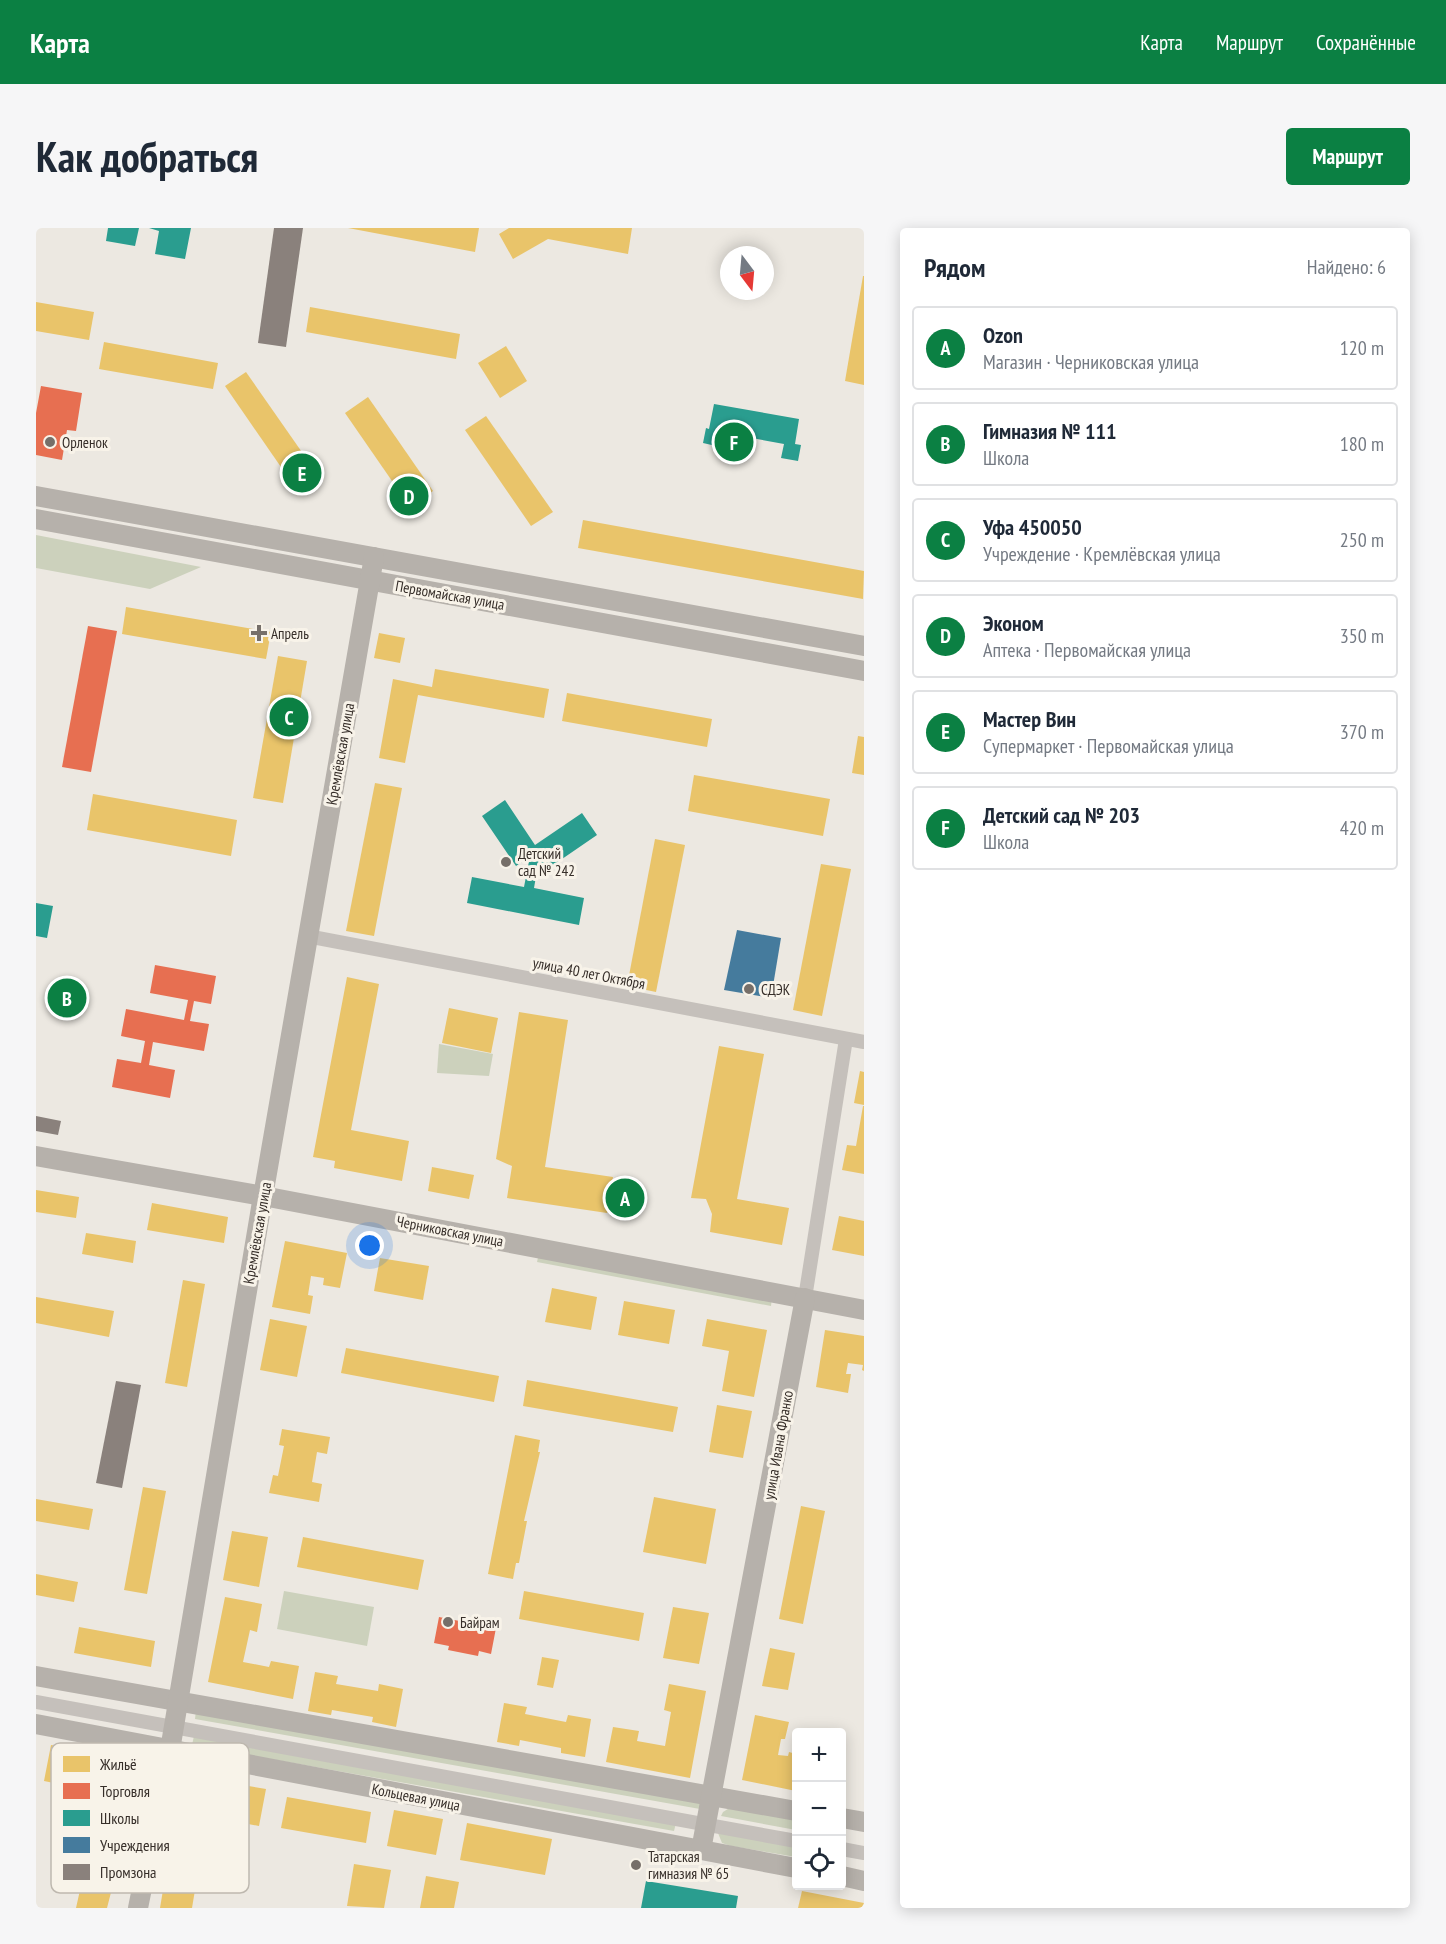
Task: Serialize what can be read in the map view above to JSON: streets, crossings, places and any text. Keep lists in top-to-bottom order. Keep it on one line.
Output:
{"streets":{"main road":["Первомайская улица","Кремлёвская улица","Черниковская улица","улица Ивана Франко","Кольцевая улица"],"street":["улица 40 лет Октября"]},"crossings":[["Первомайская улица","Кремлёвская улица"],["Кремлёвская улица","улица 40 лет Октября"],["Кремлёвская улица","Черниковская улица"],["улица 40 лет Октября","улица Ивана Франко"],["Черниковская улица","улица Ивана Франко"],["улица Ивана Франко","Кольцевая улица"]],"places":{"other":["Орленок","Детский сад № 242","СДЭК","Байрам","Татарская гимназия № 65"],"health":["Апрель"]},"legend":["Жильё","Торговля","Школы","Учреждения","Промзона"],"north":"bottom","page":{"header":"Карта","nav":["Карта","Маршрут","Сохранённые"],"buttons":"Маршрут","title":"Как добраться","heading":["Рядом","Найдено: 6"],"list":[{"mark":"A","name":"Ozon","note":"Магазин · Черниковская улица","value":"120 m"},{"mark":"B","name":"Гимназия № 111","note":"Школа","value":"180 m"},{"mark":"C","name":"Уфа 450050","note":"Учреждение · Кремлёвская улица","value":"250 m"},{"mark":"D","name":"Эконом","note":"Аптека · Первомайская улица","value":"350 m"},{"mark":"E","name":"Мастер Вин","note":"Супермаркет · Первомайская улица","value":"370 m"},{"mark":"F","name":"Детский сад № 203","note":"Школа","value":"420 m"}],"pins":["F","E","D","C","B","A"],"map_buttons":["+","−"]}}
